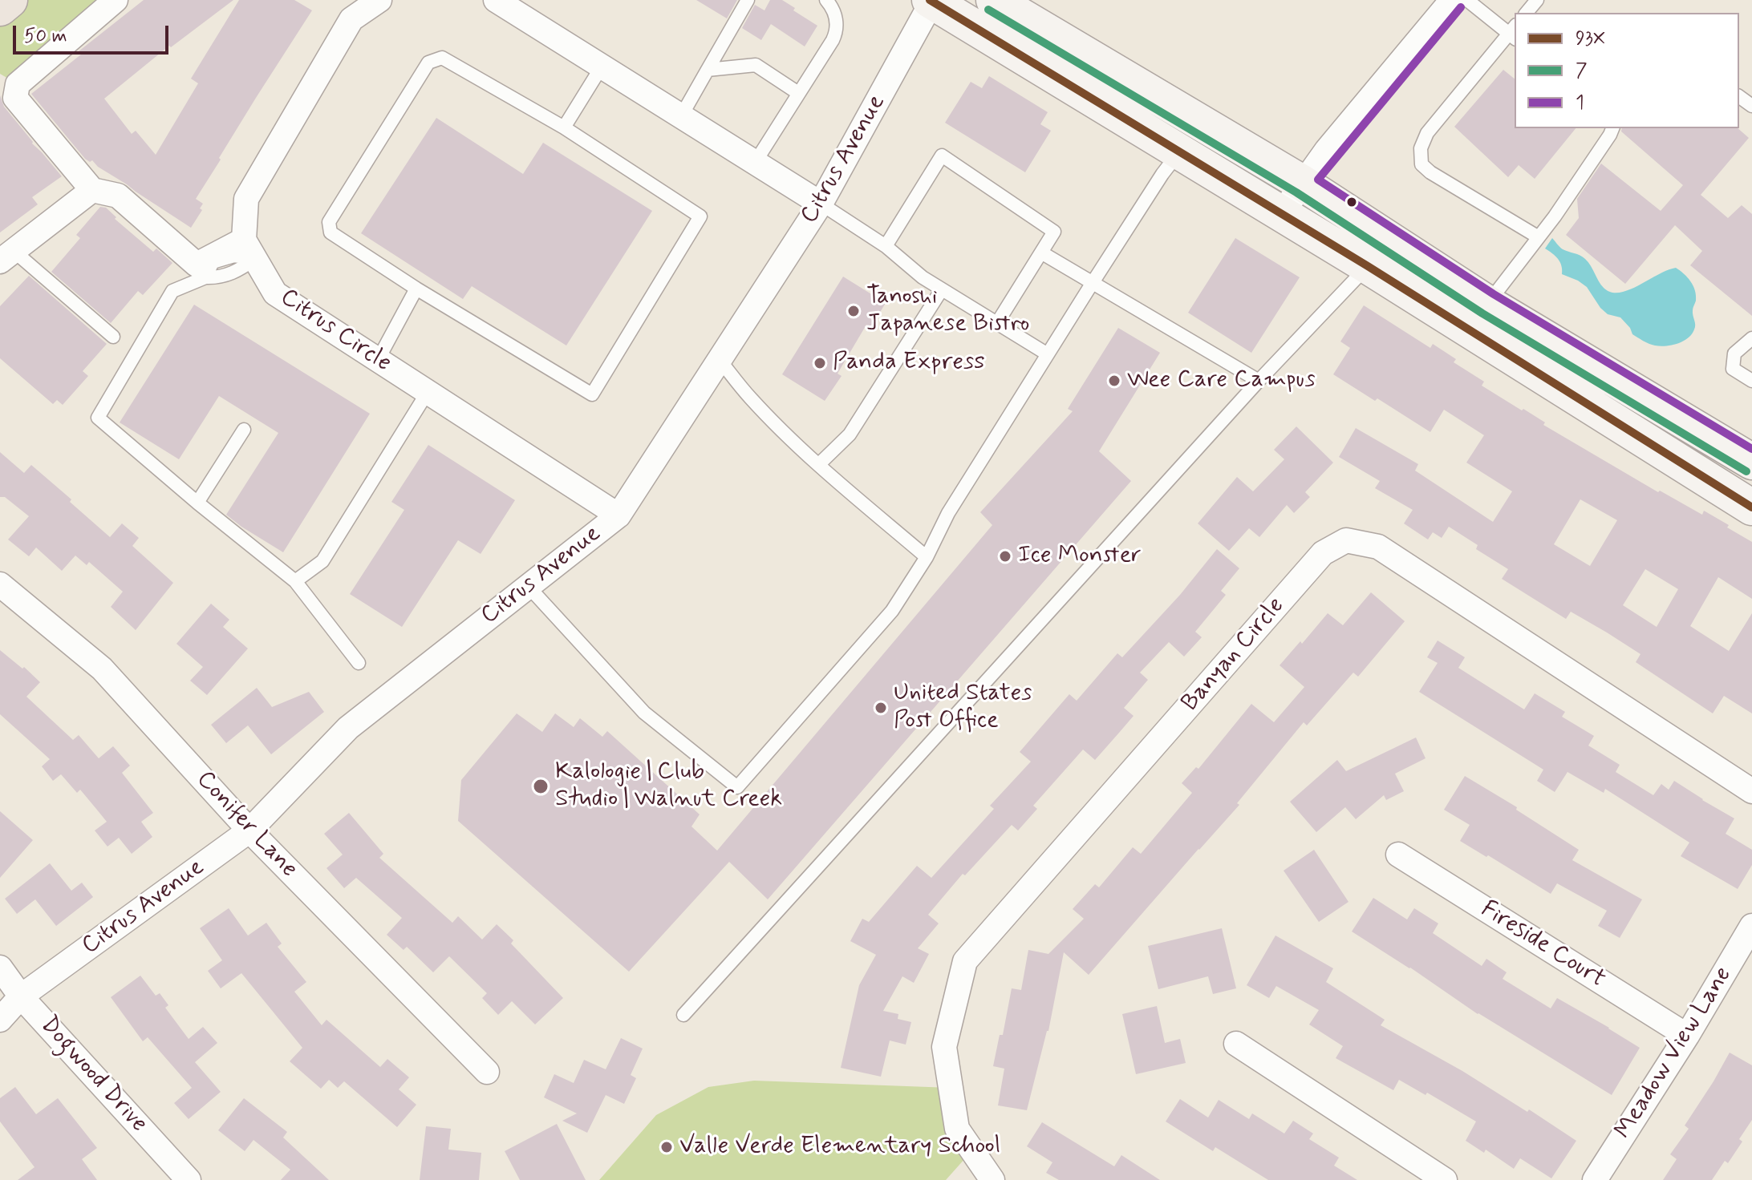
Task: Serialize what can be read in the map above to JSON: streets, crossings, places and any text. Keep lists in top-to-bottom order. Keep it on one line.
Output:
{"streets":{"street":["Citrus Avenue","Citrus Circle","Banyan Circle","Conifer Lane","Fireside Court","Meadow View Lane","Dogwood Drive"]},"crossings":[["Citrus Avenue","Citrus Circle"],["Citrus Avenue","Conifer Lane"],["Citrus Avenue","Dogwood Drive"],["Fireside Court","Meadow View Lane"]],"places":["Tanoshi Japanese Bistro","Panda Express","Wee Care Campus","Ice Monster","United States Post Office","Kalologie | Club Studio | Walnut Creek","Valle Verde Elementary School"],"lines":["transit line 93X","transit line 1","transit line 7"],"legend":["93X","7","1"],"scale_bar":"50 m"}
